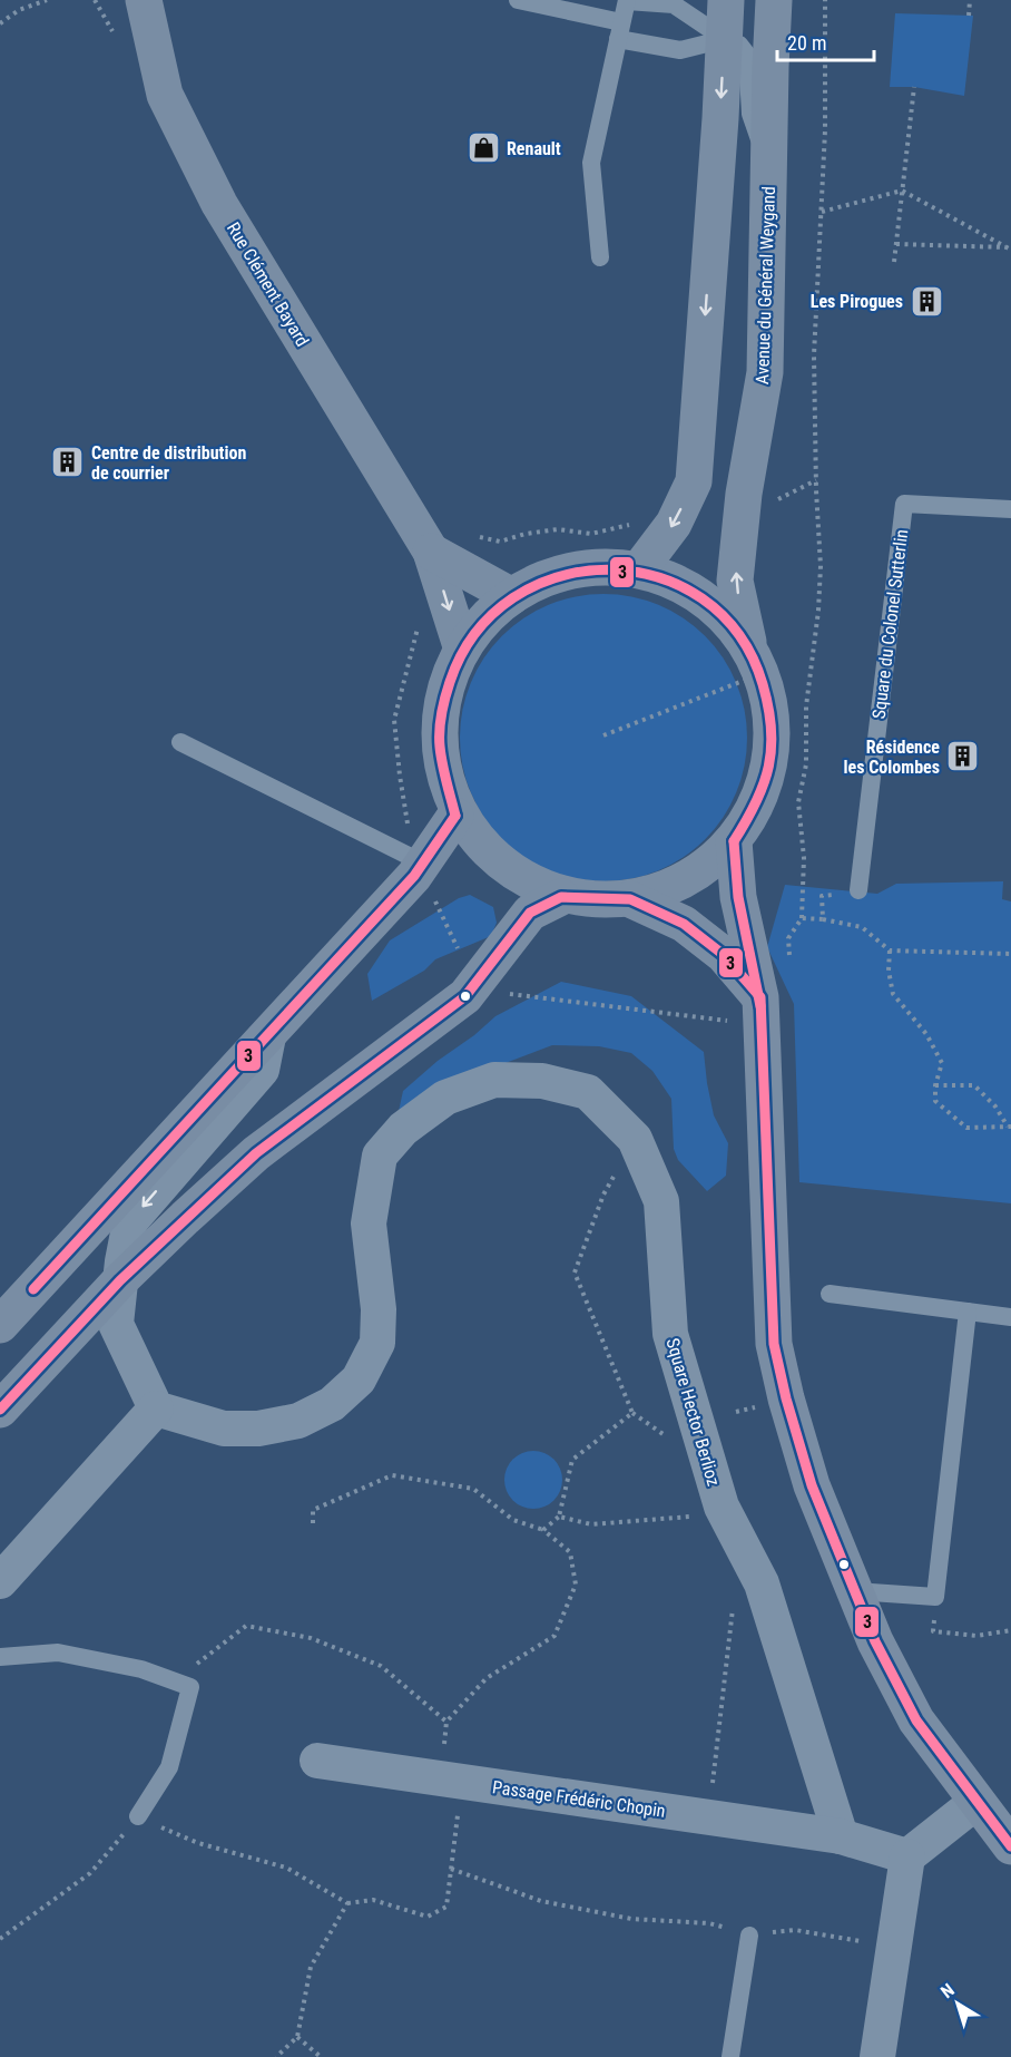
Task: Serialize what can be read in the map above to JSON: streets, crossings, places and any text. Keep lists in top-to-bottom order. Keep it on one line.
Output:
{"streets":{"main road":["Rue Clément Bayard","Avenue du Général Weygand"],"street":["Square Hector Berlioz","Passage Frédéric Chopin"],"lane":["Square du Colonel Sutterlin"]},"crossings":[["Square Hector Berlioz","Passage Frédéric Chopin"]],"places":{"shop":["Renault"],"building":["Les Pirogues","Centre de distribution de courrier","Résidence les Colombes"]},"lines":["transit line 3"],"scale_bar":"20 m","north":"top left"}
